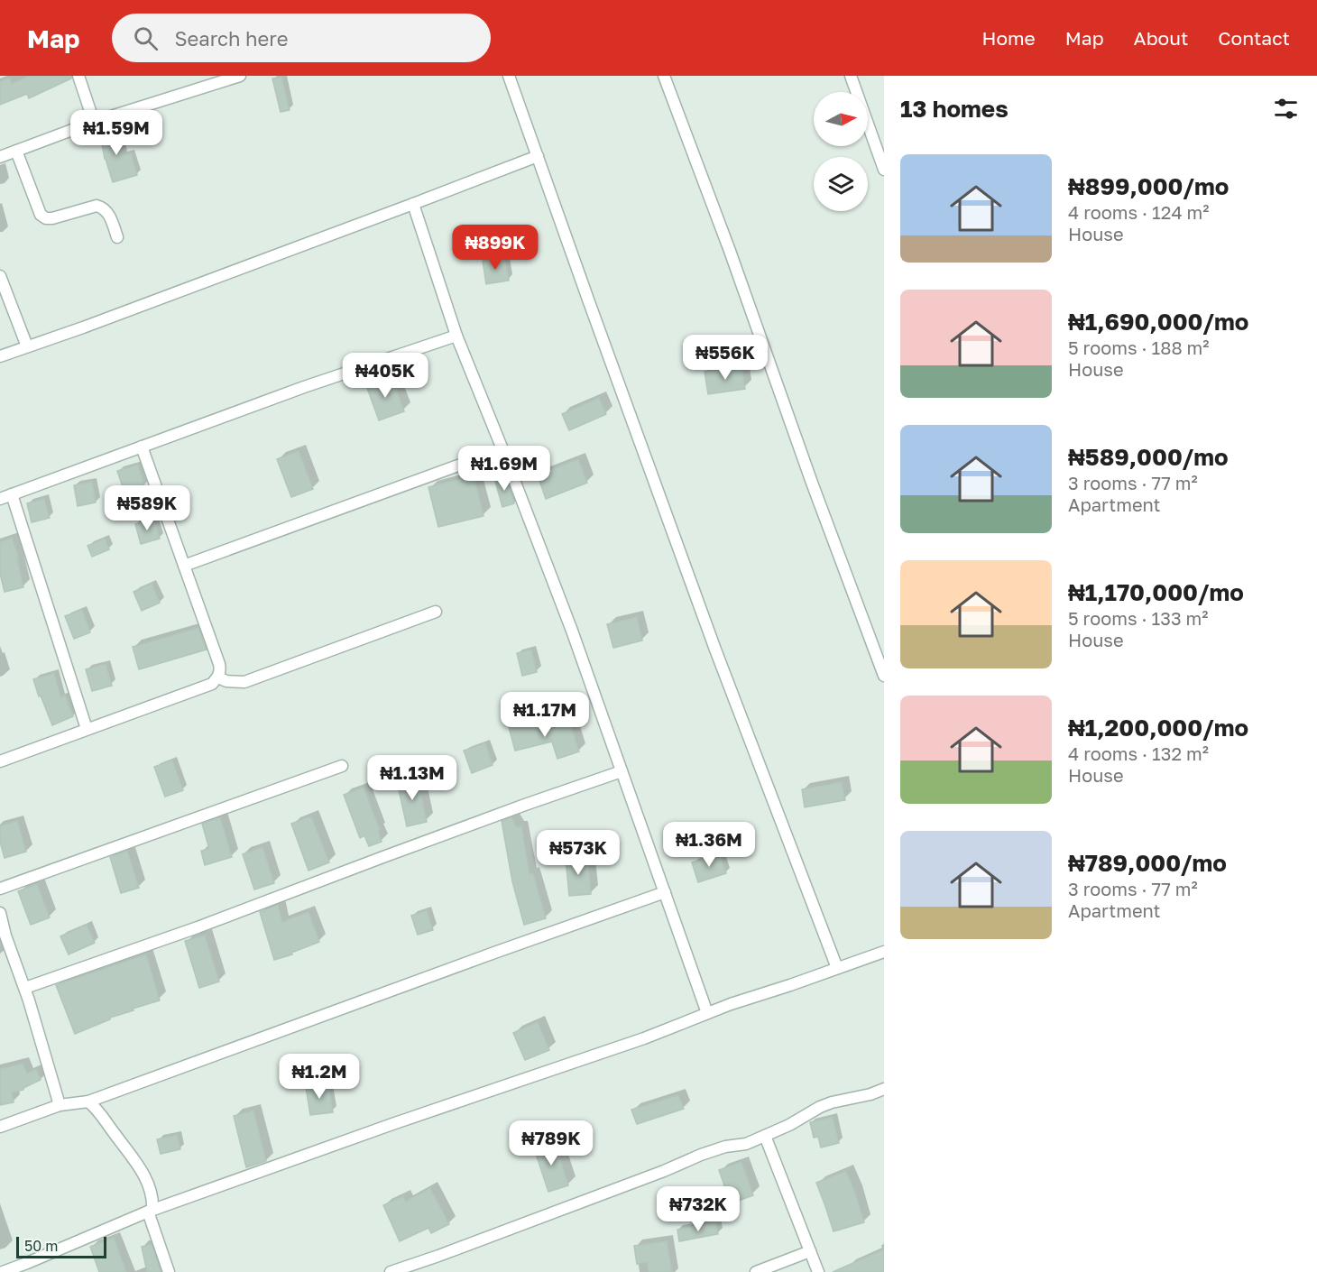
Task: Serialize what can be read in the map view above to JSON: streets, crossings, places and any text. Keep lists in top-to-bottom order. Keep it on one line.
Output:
{"scale_bar":"50 m","north":"right","page":{"header":"Map","search":"Search here","nav":["Home","Map","About","Contact"],"heading":"13 homes","price":["₦1.59M","₦899K","₦556K","₦405K","₦1.69M","₦589K","₦1.17M","₦1.13M","₦1.36M","₦573K","₦1.2M","₦789K","₦732K"],"list":[{"name":"₦899,000/mo","note":"4 rooms · 124 m² · House"},{"name":"₦1,690,000/mo","note":"5 rooms · 188 m² · House"},{"name":"₦589,000/mo","note":"3 rooms · 77 m² · Apartment"},{"name":"₦1,170,000/mo","note":"5 rooms · 133 m² · House"},{"name":"₦1,200,000/mo","note":"4 rooms · 132 m² · House"},{"name":"₦789,000/mo","note":"3 rooms · 77 m² · Apartment"}],"scale":"50 m"}}
